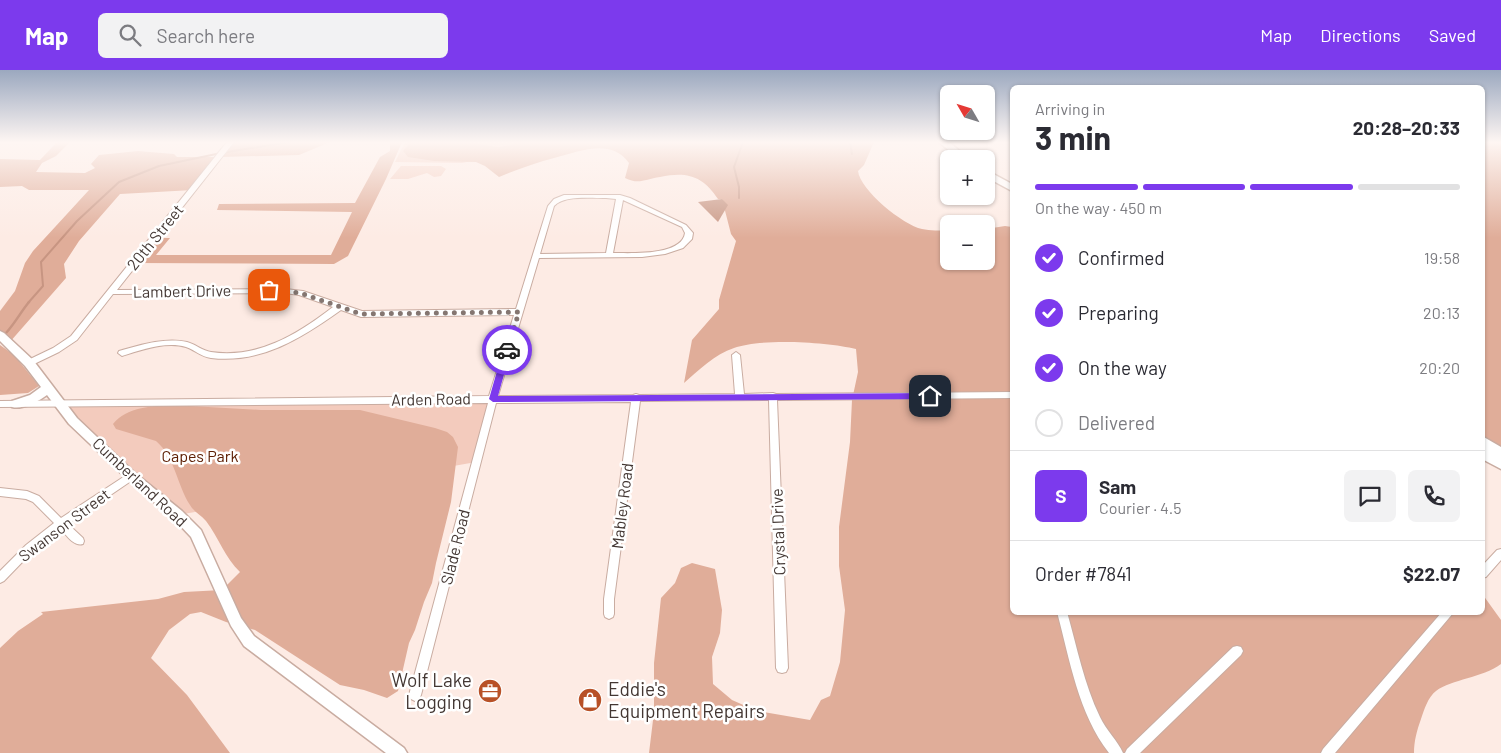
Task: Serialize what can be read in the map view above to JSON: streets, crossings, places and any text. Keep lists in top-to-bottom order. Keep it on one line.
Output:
{"streets":{"street":["20th Street","Lambert Drive","Arden Road","Cumberland Road","Mabley Road","Swanson Street","Crystal Drive","Slade Road"]},"crossings":[["20th Street","Lambert Drive"],["20th Street","Cumberland Road"],["Lambert Drive","Slade Road"],["Arden Road","Cumberland Road"],["Arden Road","Mabley Road"],["Arden Road","Crystal Drive"],["Arden Road","Slade Road"],["Cumberland Road","Swanson Street"]],"parks":["Capes Park"],"places":{"office":["Wolf Lake Logging"],"shop":["Eddie's Equipment Repairs"]},"north":"top left","page":{"header":"Map","search":"Search here","nav":["Map","Directions","Saved"],"map_buttons":["+","−"],"heading":["3 min","Arriving in","20:28–20:33"],"panel":["Sam","Courier · 4.5","Order #7841","$22.07"],"bar":"On the way · 450 m","list":[["Confirmed","19:58"],["Preparing","20:13"],["On the way","20:20"],"Delivered"],"round":"S"}}
